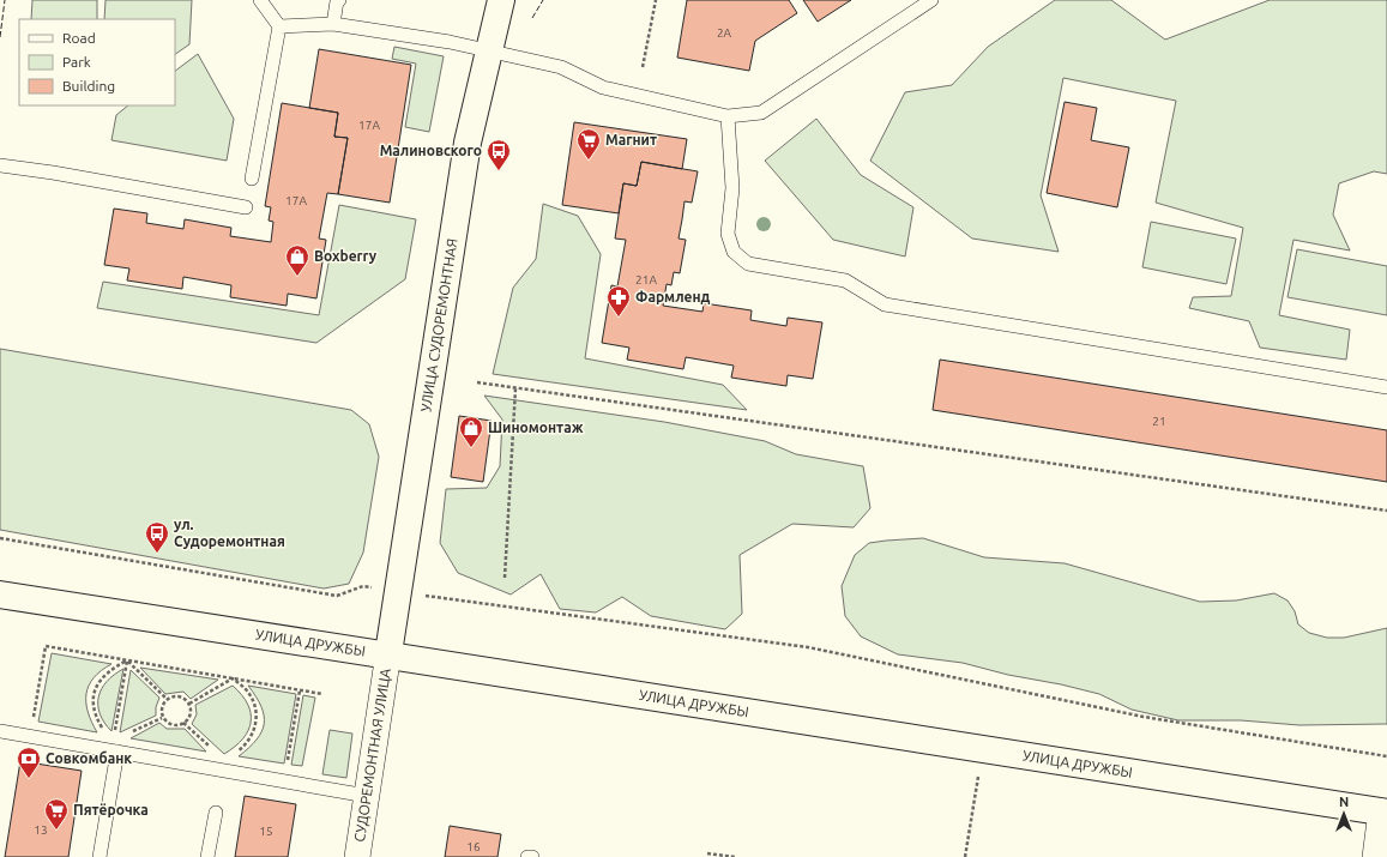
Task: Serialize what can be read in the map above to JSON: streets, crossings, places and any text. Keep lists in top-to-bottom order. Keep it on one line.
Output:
{"streets":{"main road":["УЛИЦА СУДОРЕМОНТНАЯ","УЛИЦА ДРУЖБЫ"],"street":["СУДОРЕМОНТНАЯ УЛИЦА"]},"crossings":[["УЛИЦА СУДОРЕМОНТНАЯ","УЛИЦА ДРУЖБЫ"],["УЛИЦА СУДОРЕМОНТНАЯ","СУДОРЕМОНТНАЯ УЛИЦА"],["УЛИЦА ДРУЖБЫ","СУДОРЕМОНТНАЯ УЛИЦА"]],"places":{"supermarket":["Магнит","Пятёрочка"],"bus stop":["Малиновского","ул. Судоремонтная"],"shop":["Boxberry","Шиномонтаж"],"pharmacy":["Фармленд"],"bank":["Совкомбанк"]},"house_numbers":["2А","17А","17А","21А","21","13","15","16"],"legend":["Road","Park","Building"],"north":"top"}
